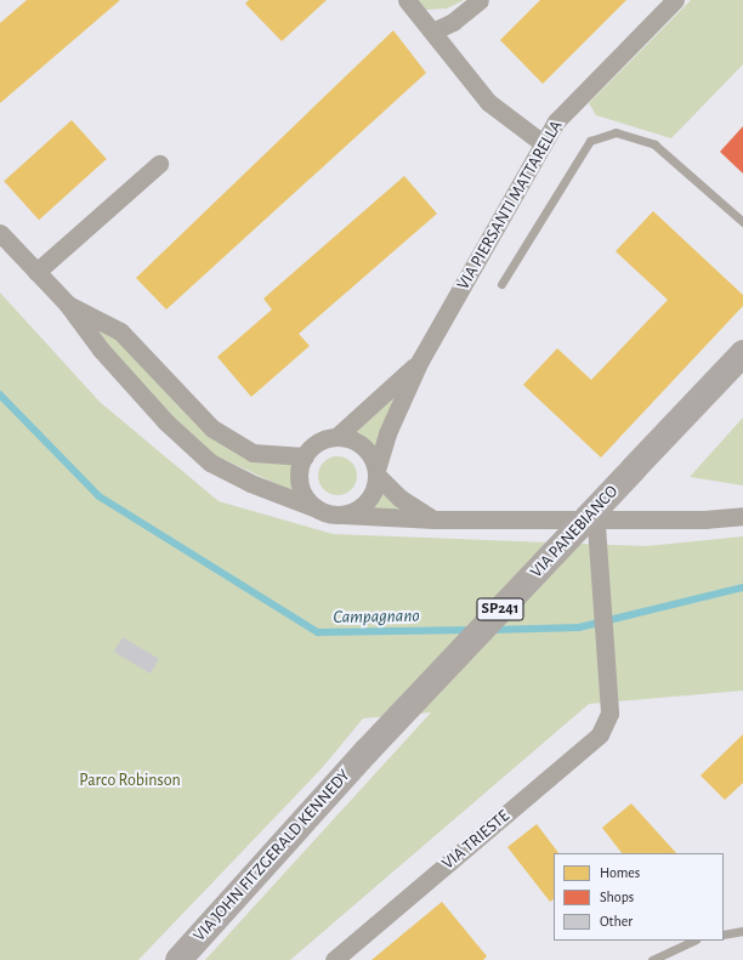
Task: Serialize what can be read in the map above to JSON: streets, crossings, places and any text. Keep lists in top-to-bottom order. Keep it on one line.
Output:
{"streets":{"main road":["VIA PANEBIANCO","SP241","VIA JOHN FITZGERALD KENNEDY"],"street":["VIA PIERSANTI MATTARELLA","VIA TRIESTE"]},"crossings":[["VIA PANEBIANCO","VIA TRIESTE"],["VIA PANEBIANCO","VIA JOHN FITZGERALD KENNEDY"]],"water":["Campagnano"],"parks":["Parco Robinson"],"legend":["Homes","Shops","Other"]}
